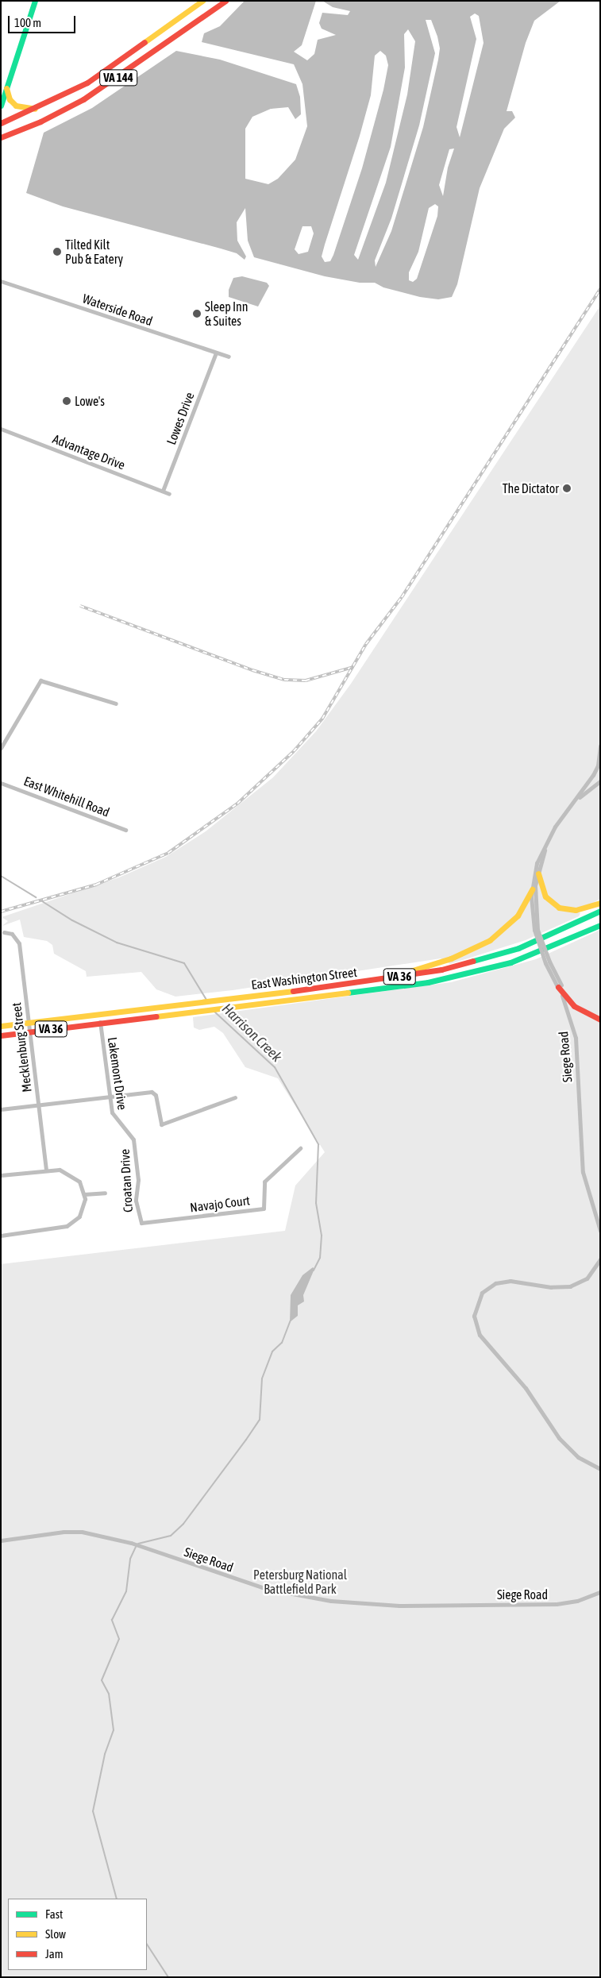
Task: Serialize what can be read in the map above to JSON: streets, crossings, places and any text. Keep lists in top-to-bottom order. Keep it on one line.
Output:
{"streets":{"main road":["VA 144","VA 36","East Washington Street"],"street":["Waterside Road","Lowes Drive","Advantage Drive","East Whitehill Road","Mecklenburg Street","Siege Road","Lakemont Drive","Croatan Drive","Navajo Court"]},"crossings":[["Waterside Road","Lowes Drive"],["Lowes Drive","Advantage Drive"],["East Washington Street","Mecklenburg Street"],["East Washington Street","Lakemont Drive"],["Lakemont Drive","Croatan Drive"],["Croatan Drive","Navajo Court"]],"water":["Harrison Creek"],"parks":["Petersburg National Battlefield Park"],"places":["Tilted Kilt Pub & Eatery","Sleep Inn & Suites","Lowe's","The Dictator"],"legend":["Fast","Slow","Jam"],"scale_bar":"100 m"}
